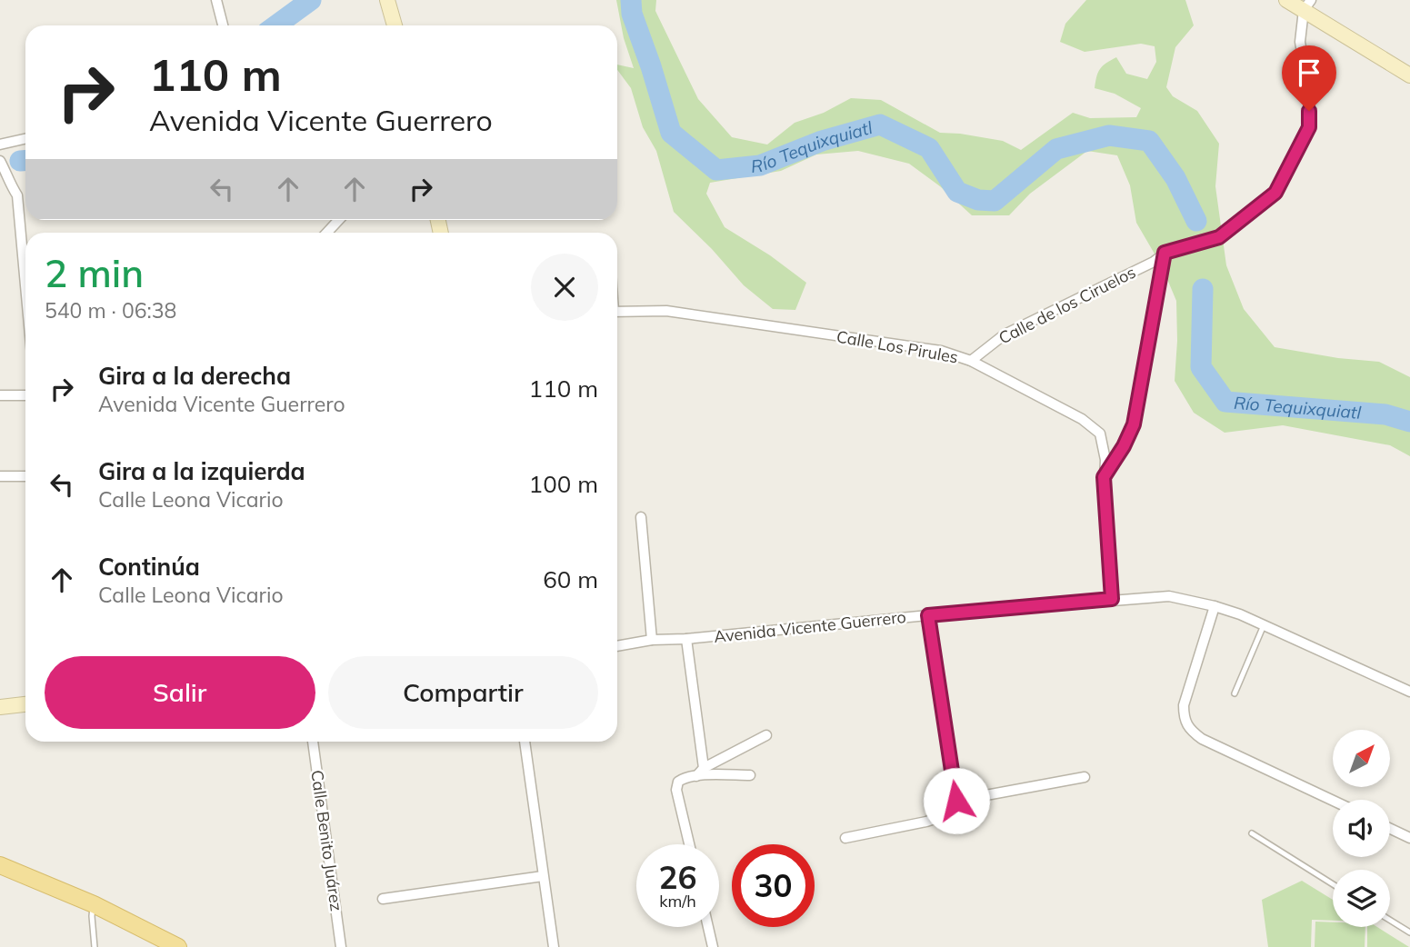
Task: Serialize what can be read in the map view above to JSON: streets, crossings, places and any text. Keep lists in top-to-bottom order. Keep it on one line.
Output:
{"streets":{"street":["Calle de los Ciruelos","Calle Los Pirules","Avenida Vicente Guerrero","Calle Benito Juárez"]},"crossings":[["Calle de los Ciruelos","Calle Los Pirules"],["Calle Los Pirules","Avenida Vicente Guerrero"]],"water":["Río Tequixquiatl"],"north":"top right","page":{"turn":["110 m","Avenida Vicente Guerrero"],"heading":["2 min","540 m · 06:38"],"list":[{"name":"Gira a la derecha","note":"Avenida Vicente Guerrero","value":"110 m"},{"name":"Gira a la izquierda","note":"Calle Leona Vicario","value":"100 m"},{"name":"Continúa","note":"Calle Leona Vicario","value":"60 m"}],"buttons":["Salir","Compartir"],"speed":"26 km/h","limit":"30"}}
